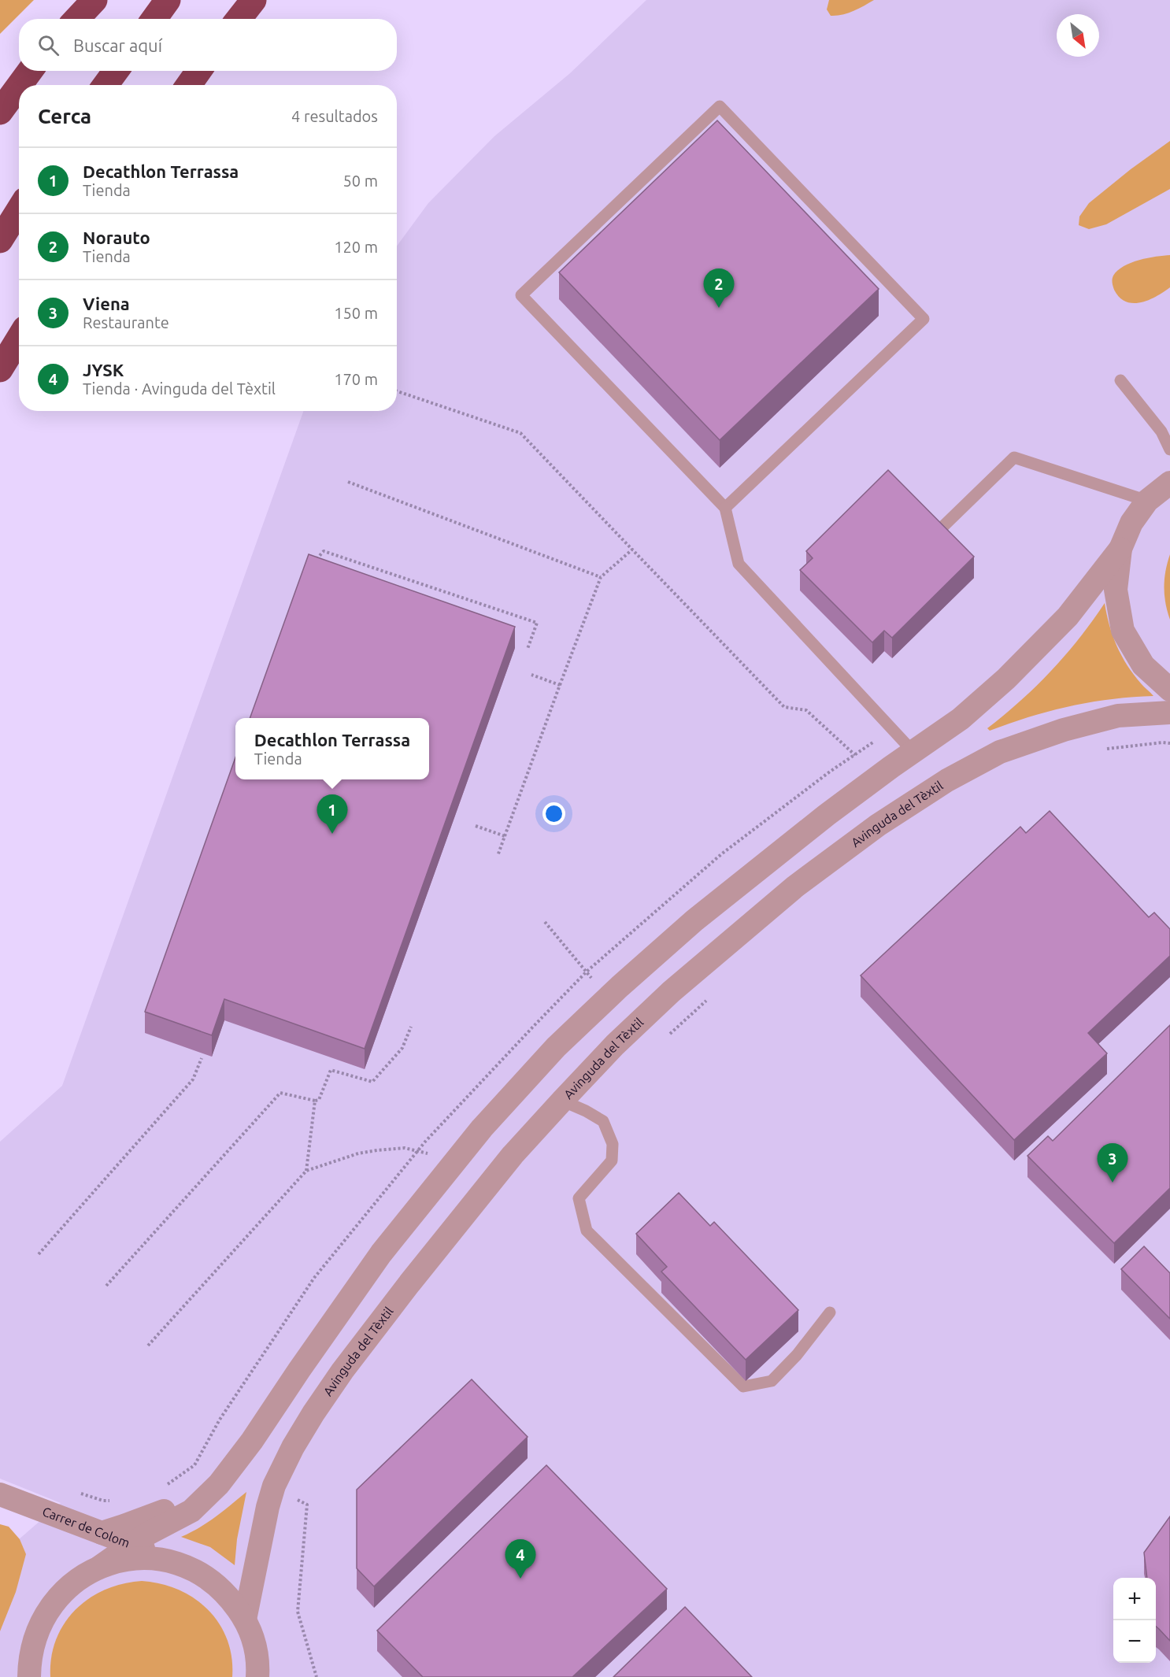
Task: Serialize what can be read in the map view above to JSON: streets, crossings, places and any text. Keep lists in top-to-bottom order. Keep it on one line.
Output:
{"streets":{"street":["Avinguda del Tèxtil","Carrer de Colom"]},"north":"bottom right","page":{"search":"Buscar aquí","heading":["Cerca","4 resultados"],"list":[{"mark":"1","name":"Decathlon Terrassa","note":"Tienda","value":"50 m"},{"mark":"2","name":"Norauto","note":"Tienda","value":"120 m"},{"mark":"3","name":"Viena","note":"Restaurante","value":"150 m"},{"mark":"4","name":"JYSK","note":"Tienda · Avinguda del Tèxtil","value":"170 m"}],"pins":["2","1","3","4"],"popup":["Decathlon Terrassa","Tienda"],"map_buttons":["+","−"]}}
